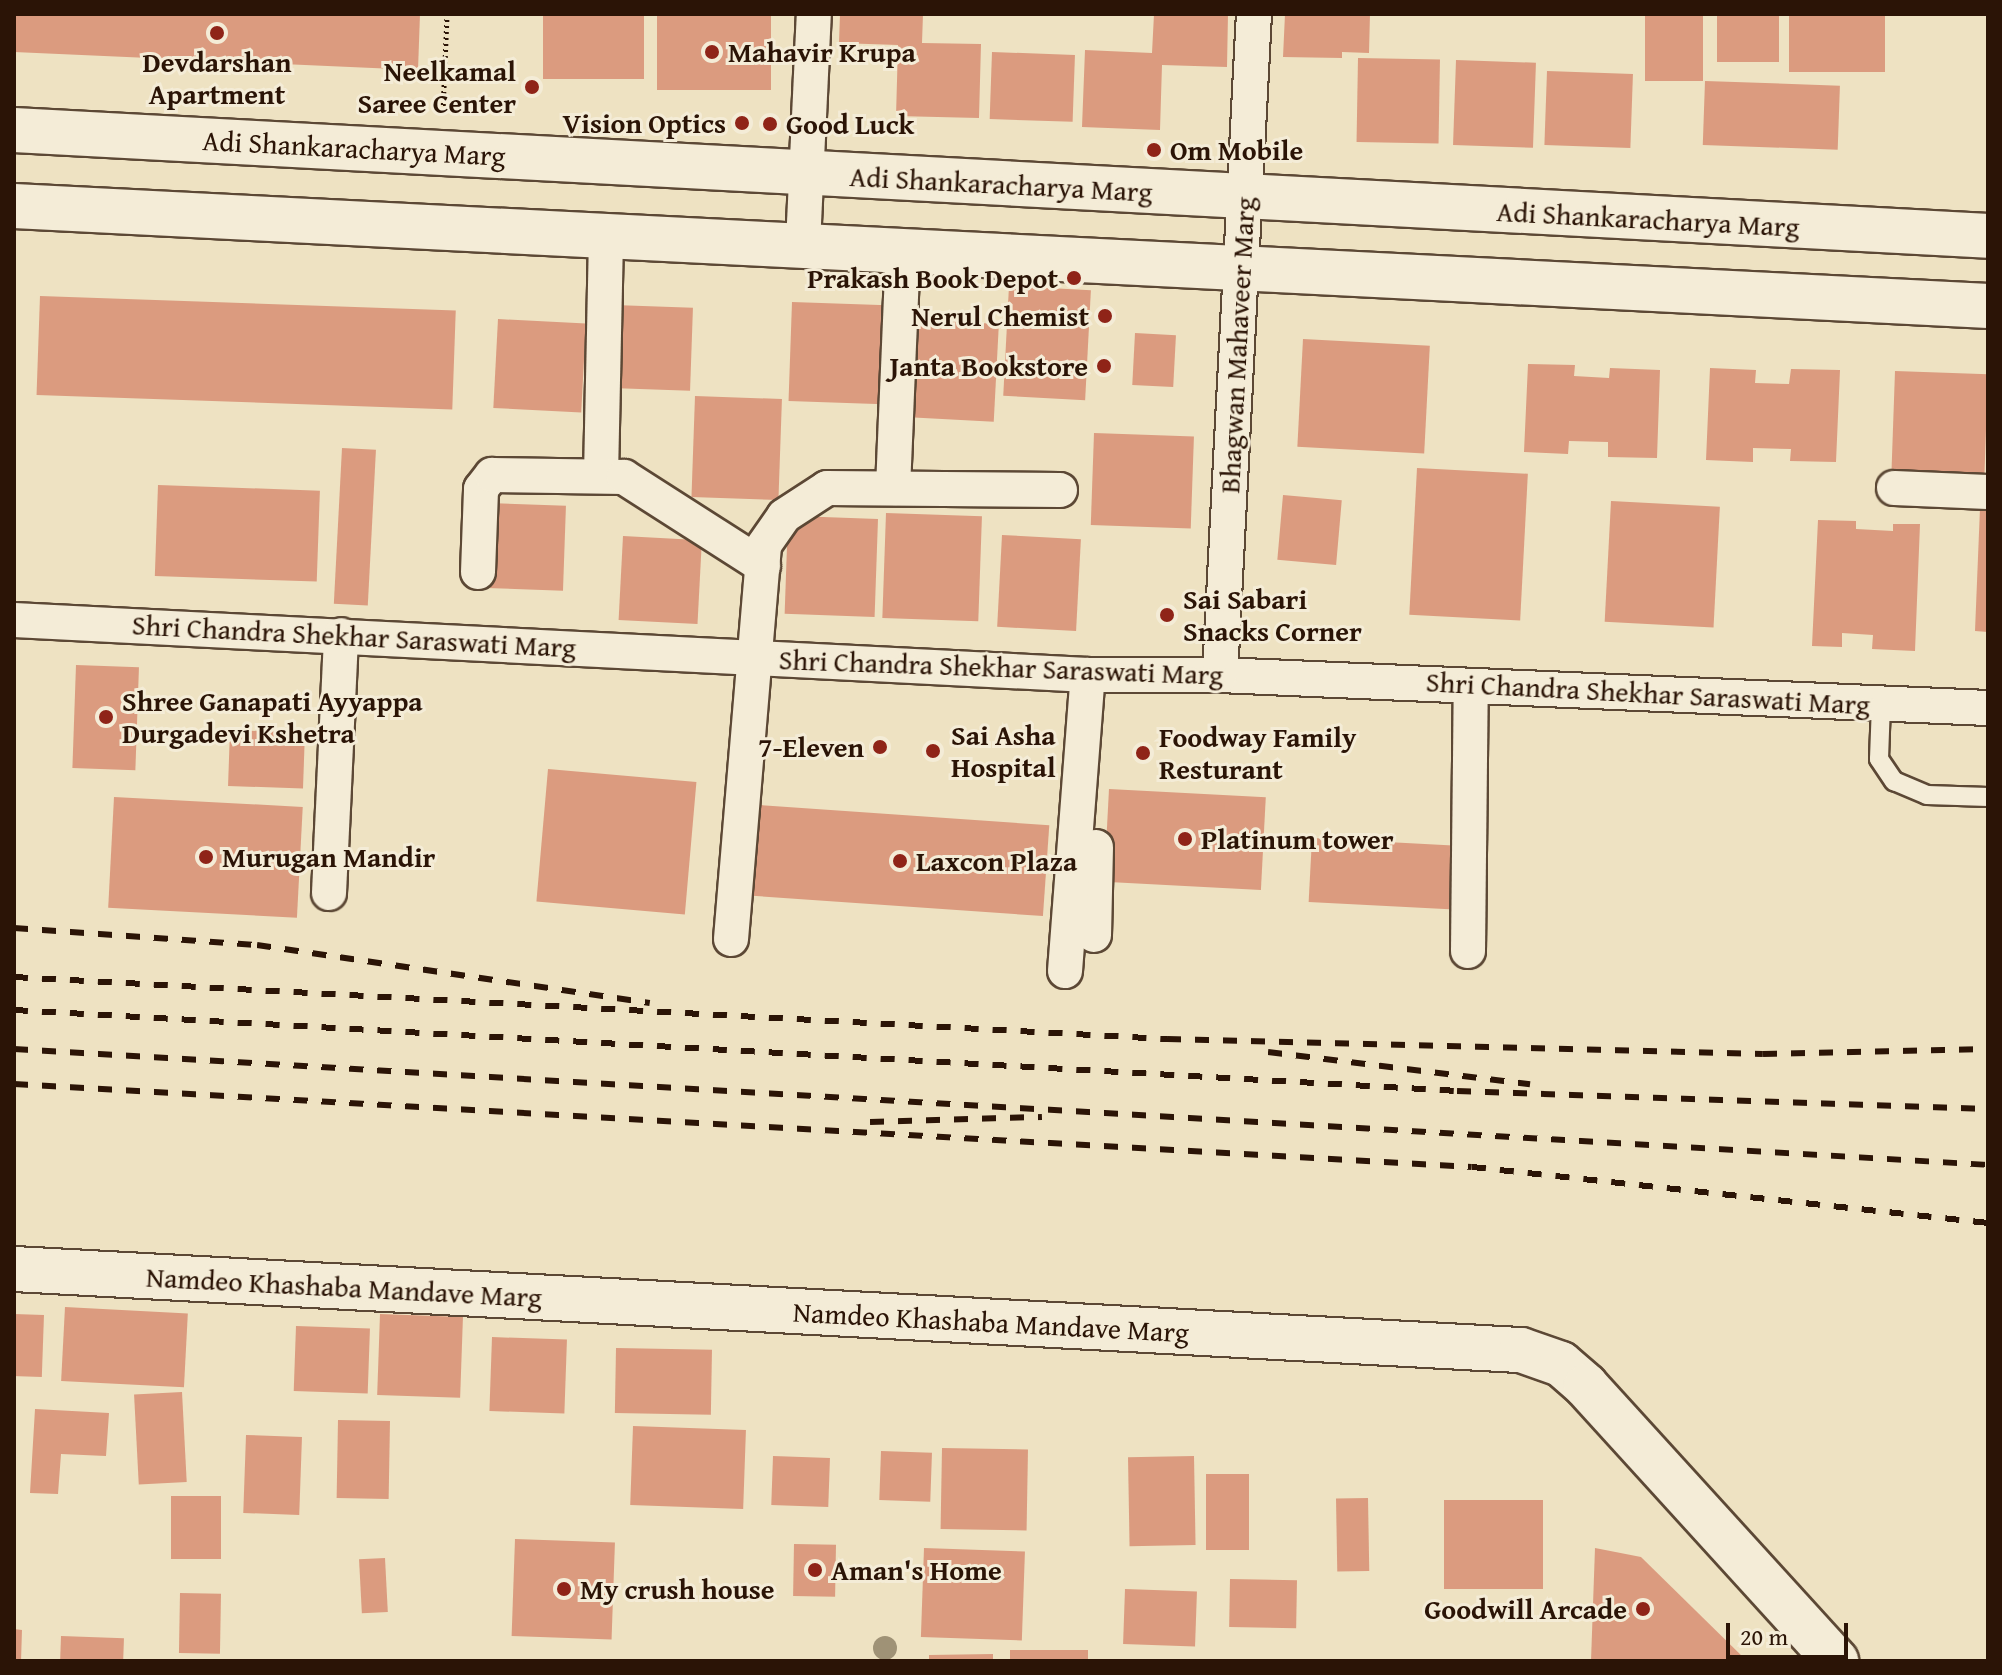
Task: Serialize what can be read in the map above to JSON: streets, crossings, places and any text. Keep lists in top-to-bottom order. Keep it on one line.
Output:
{"streets":{"main road":["Adi Shankaracharya Marg","Namdeo Khashaba Mandave Marg"],"street":["Bhagwan Mahaveer Marg","Shri Chandra Shekhar Saraswati Marg"]},"crossings":[["Adi Shankaracharya Marg","Bhagwan Mahaveer Marg"],["Bhagwan Mahaveer Marg","Shri Chandra Shekhar Saraswati Marg"]],"places":["Devdarshan Apartment","Mahavir Krupa","Neelkamal Saree Center","Vision Optics","Good Luck","Om Mobile","Prakash Book Depot","Nerul Chemist","Janta Bookstore","Sai Sabari Snacks Corner","Shree Ganapati Ayyappa Durgadevi Kshetra","7-Eleven","Sai Asha Hospital","Foodway Family Resturant","Platinum tower","Murugan Mandir","Laxcon Plaza","Aman's Home","My crush house","Goodwill Arcade"],"scale_bar":"20 m"}
